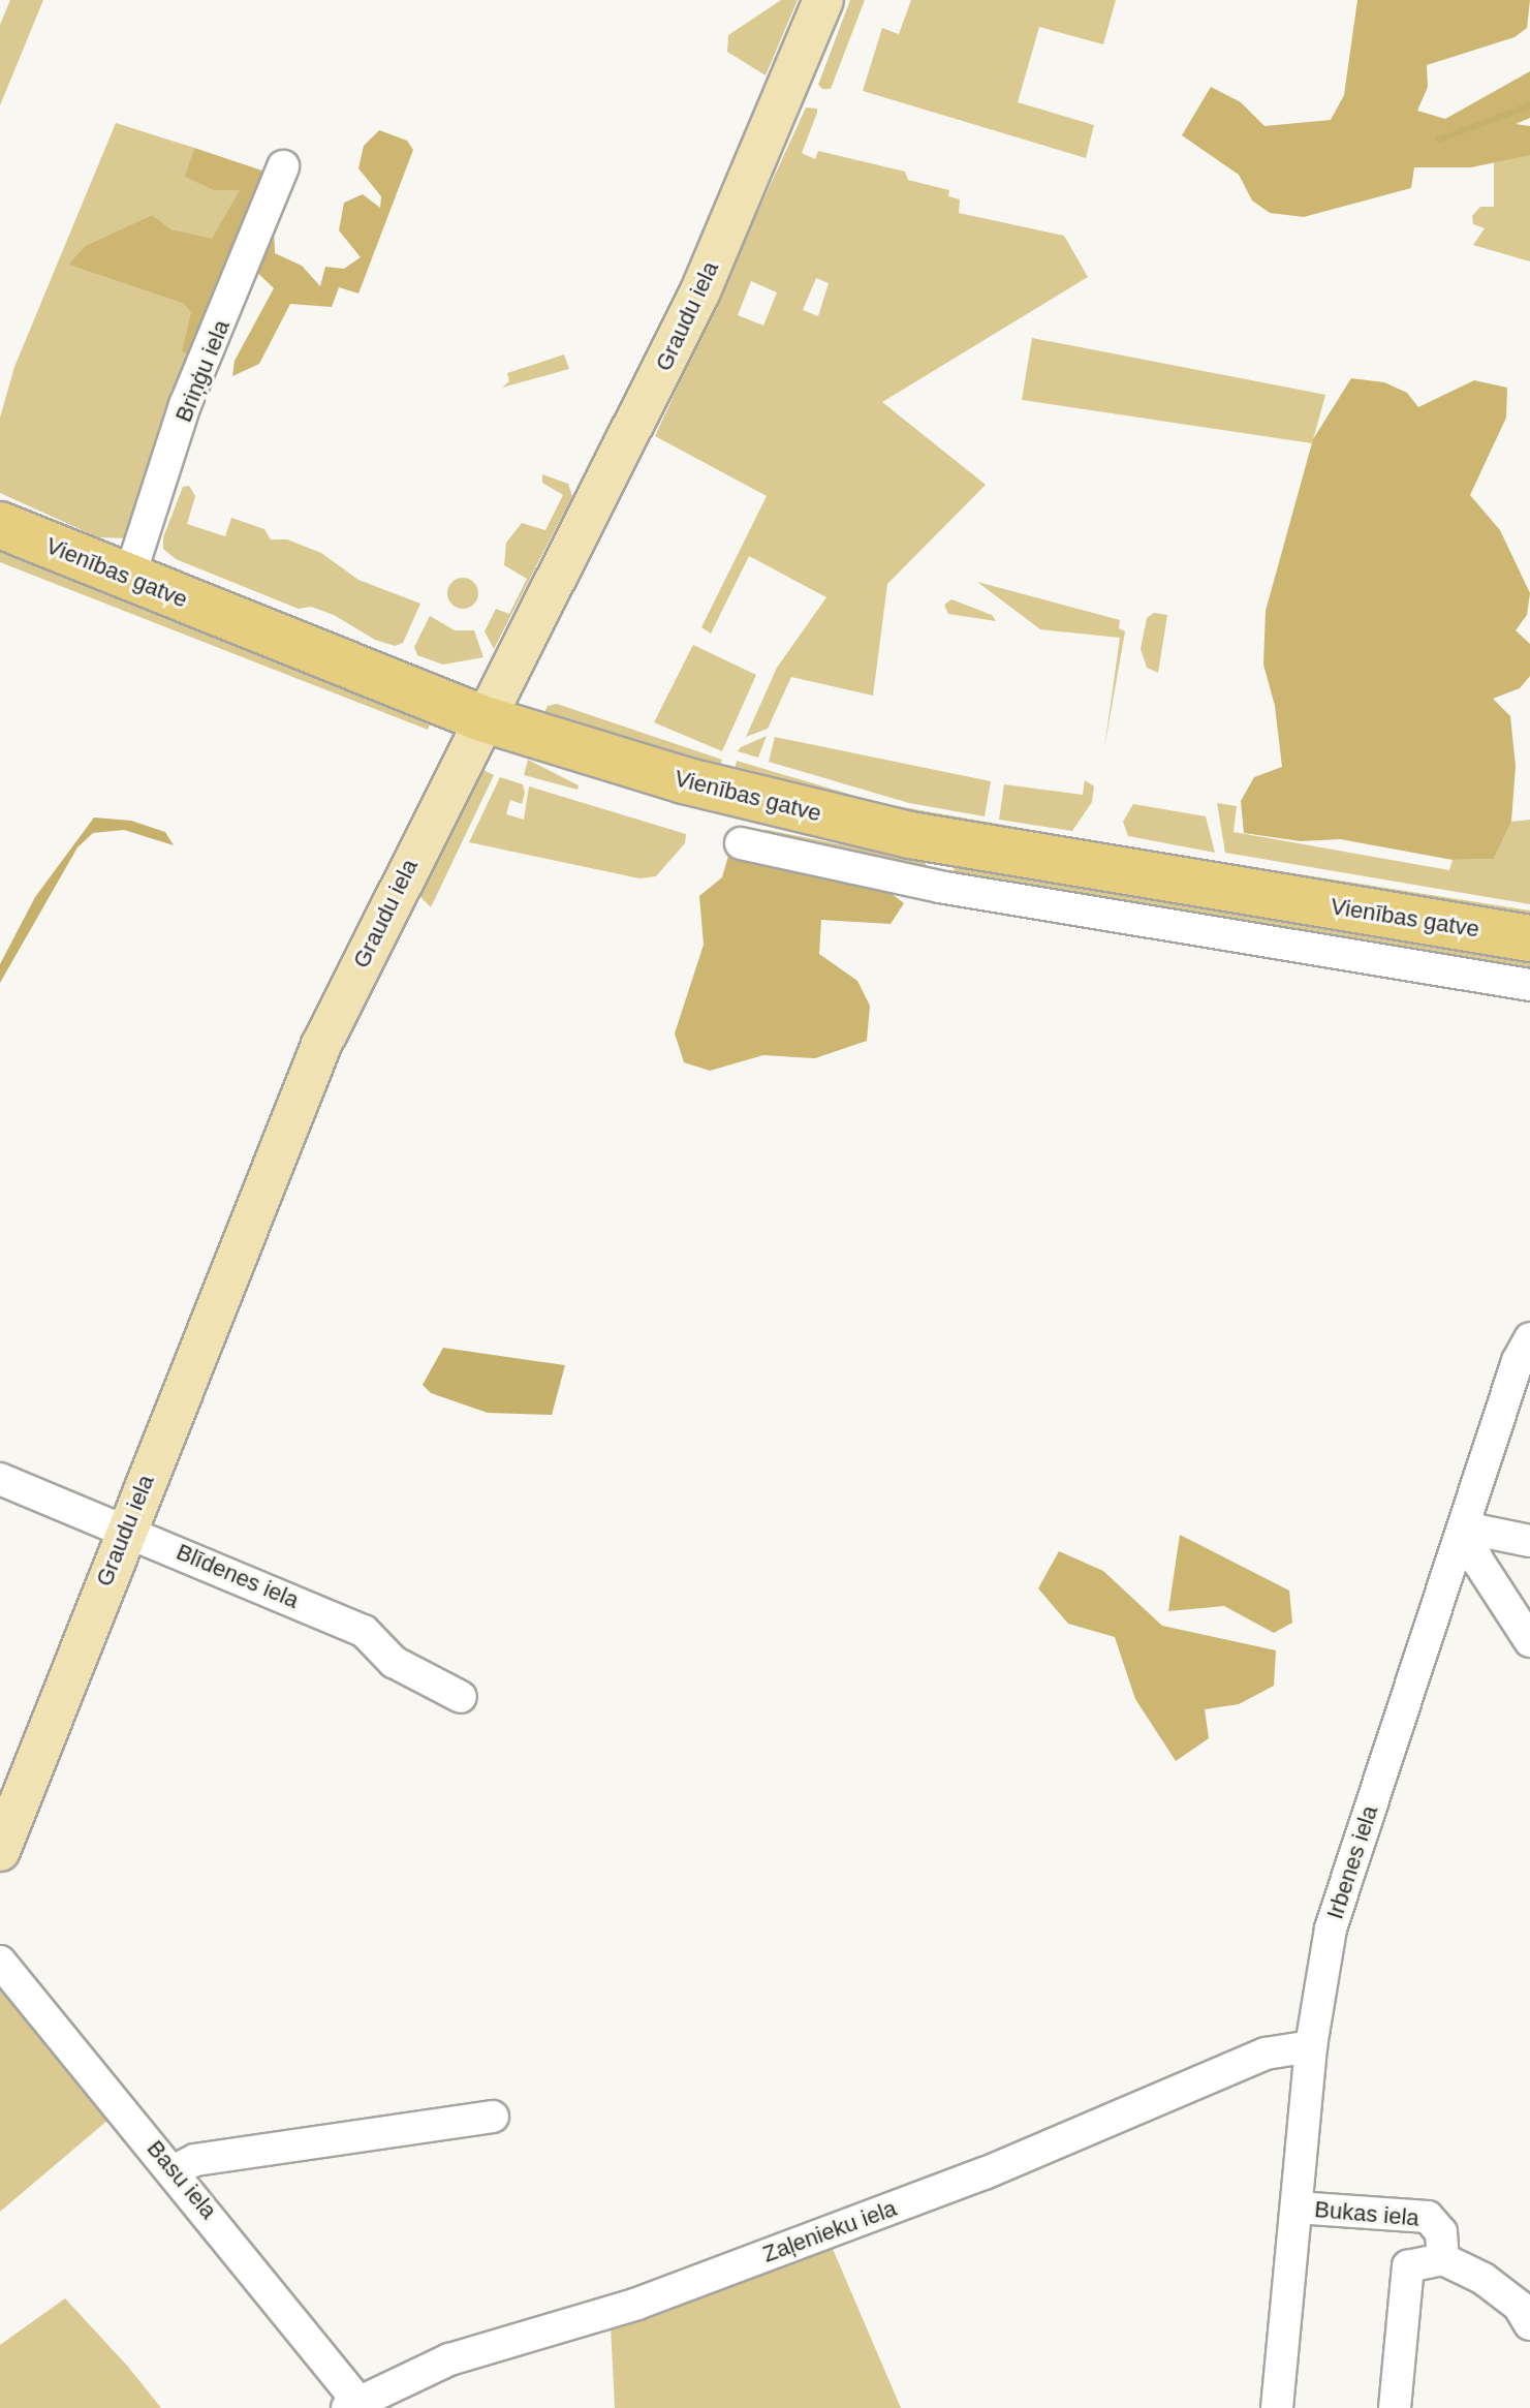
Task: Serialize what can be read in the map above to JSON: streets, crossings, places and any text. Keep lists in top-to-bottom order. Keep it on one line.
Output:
{"streets":{"highway":["Vienības gatve"],"main road":["Graudu iela"],"street":["Briņģu iela","Blīdenes iela","Irbenes iela","Basu iela","Bukas iela","Zaļenieku iela"]},"crossings":[["Graudu iela","Vienības gatve"],["Graudu iela","Blīdenes iela"],["Briņģu iela","Vienības gatve"],["Irbenes iela","Bukas iela"],["Irbenes iela","Zaļenieku iela"],["Basu iela","Zaļenieku iela"]]}
